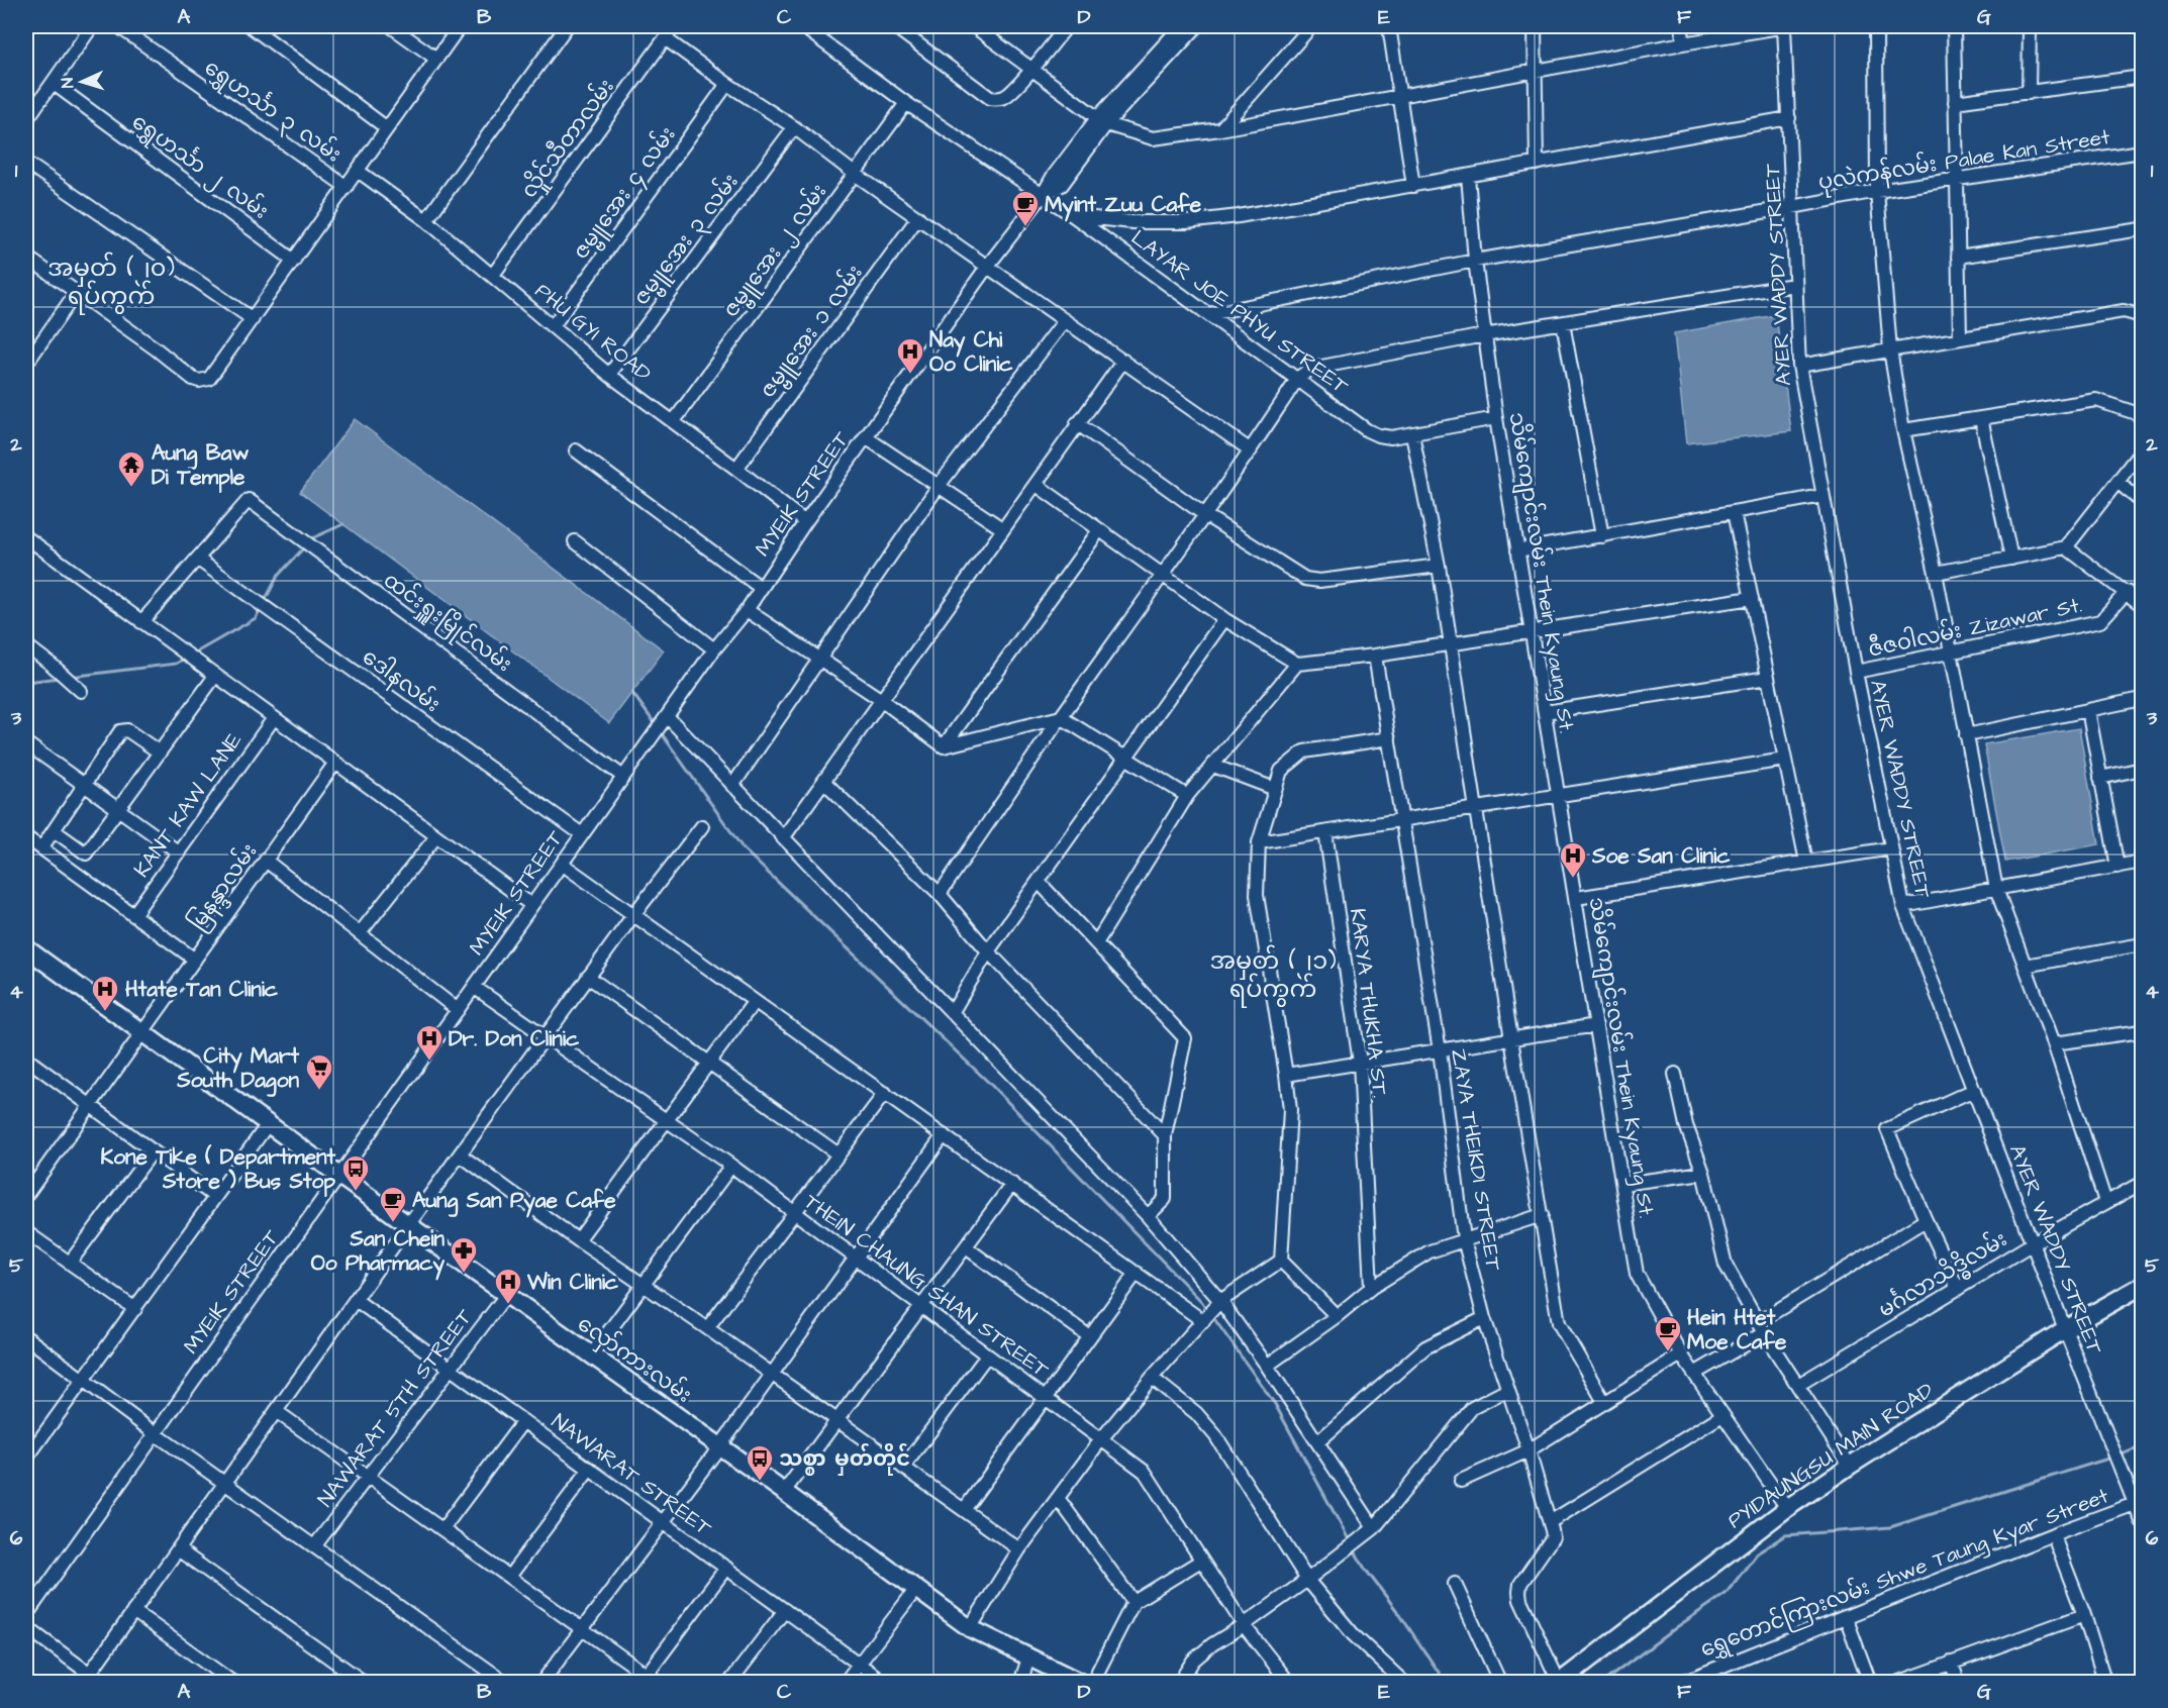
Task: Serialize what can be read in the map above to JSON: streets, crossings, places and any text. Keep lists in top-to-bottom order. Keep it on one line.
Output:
{"streets":{"main road":["လှော်ကားလမ်း","PYIDAUNGSU MAIN ROAD"],"street":["ရွှေဟင်္သာ ၃ လမ်း","လှိုင်သီတာလမ်း","ပုလဲကန်လမ်း Palae Kan Street","ရွှေဟင်္သာ ၂ လမ်း","ဇမ္ဗူအေး ၄ လမ်း","ဇမ္ဗူအေး ၃ လမ်း","ဇမ္ဗူအေး ၂ လမ်း","AYER WADDY STREET","LAYAR JOE PHYU STREET","ဇမ္ဗူအေး ၁ လမ်း","PHU GYI ROAD","MYEIK STREET","သိမ်ကျောင်းလမ်း Thein Kyaung St.","ထင်းရှူးမြိုင်လမ်း","ဇီဇဝါလမ်း Zizawar St.","ဒေါနလမ်း","KANT KAW LANE","မြနန္ဒာလမ်း","KARYA THUKHA ST.","ZAYA THEIKDI STREET","မင်္ဂလာသိဒ္ဓိလမ်း","THEIN CHAUNG SHAN STREET","NAWARAT 5TH STREET","NAWARAT STREET","ရွှေတောင်ကြားလမ်း Shwe Taung Kyar Street"]},"crossings":[["လှိုင်သီတာလမ်း","PHU GYI ROAD"],["ပုလဲကန်လမ်း Palae Kan Street","AYER WADDY STREET"],["ပုလဲကန်လမ်း Palae Kan Street","LAYAR JOE PHYU STREET"],["ပုလဲကန်လမ်း Palae Kan Street","သိမ်ကျောင်းလမ်း Thein Kyaung St."],["ဇမ္ဗူအေး ၄ လမ်း","PHU GYI ROAD"],["ဇမ္ဗူအေး ၃ လမ်း","PHU GYI ROAD"],["ဇမ္ဗူအေး ၂ လမ်း","LAYAR JOE PHYU STREET"],["ဇမ္ဗူအေး ၂ လမ်း","PHU GYI ROAD"],["AYER WADDY STREET","ဇီဇဝါလမ်း Zizawar St."],["AYER WADDY STREET","မင်္ဂလာသိဒ္ဓိလမ်း"],["AYER WADDY STREET","PYIDAUNGSU MAIN ROAD"],["AYER WADDY STREET","ရွှေတောင်ကြားလမ်း Shwe Taung Kyar Street"],["LAYAR JOE PHYU STREET","MYEIK STREET"],["LAYAR JOE PHYU STREET","သိမ်ကျောင်းလမ်း Thein Kyaung St."],["ဇမ္ဗူအေး ၁ လမ်း","PHU GYI ROAD"],["PHU GYI ROAD","MYEIK STREET"],["MYEIK STREET","ထင်းရှူးမြိုင်လမ်း"],["MYEIK STREET","ဒေါနလမ်း"],["MYEIK STREET","THEIN CHAUNG SHAN STREET"],["MYEIK STREET","လှော်ကားလမ်း"],["သိမ်ကျောင်းလမ်း Thein Kyaung St.","PYIDAUNGSU MAIN ROAD"],["ထင်းရှူးမြိုင်လမ်း","ဒေါနလမ်း"],["မြနန္ဒာလမ်း","လှော်ကားလမ်း"],["ZAYA THEIKDI STREET","PYIDAUNGSU MAIN ROAD"],["လှော်ကားလမ်း","NAWARAT 5TH STREET"],["NAWARAT 5TH STREET","NAWARAT STREET"]],"districts":["အမှတ် (၂၀) ရပ်ကွက်","အမှတ် (၂၁) ရပ်ကွက်"],"places":{"cafe":["Myint Zuu Cafe","Aung San Pyae Cafe","Hein Htet Moe Cafe"],"hospital":["Nay Chi Oo Clinic","Soe San Clinic","Htate Tan Clinic","Dr. Don Clinic","Win Clinic"],"temple":["Aung Baw Di Temple"],"supermarket":["City Mart South Dagon"],"bus stop":["Kone Tike ( Department Store ) Bus Stop","သစ္စာ မှတ်တိုင်"],"pharmacy":["San Chein Oo Pharmacy"]},"north":"left","grid":{"columns":["A","B","C","D","E","F","G"],"rows":["1","2","3","4","5","6"]}}
